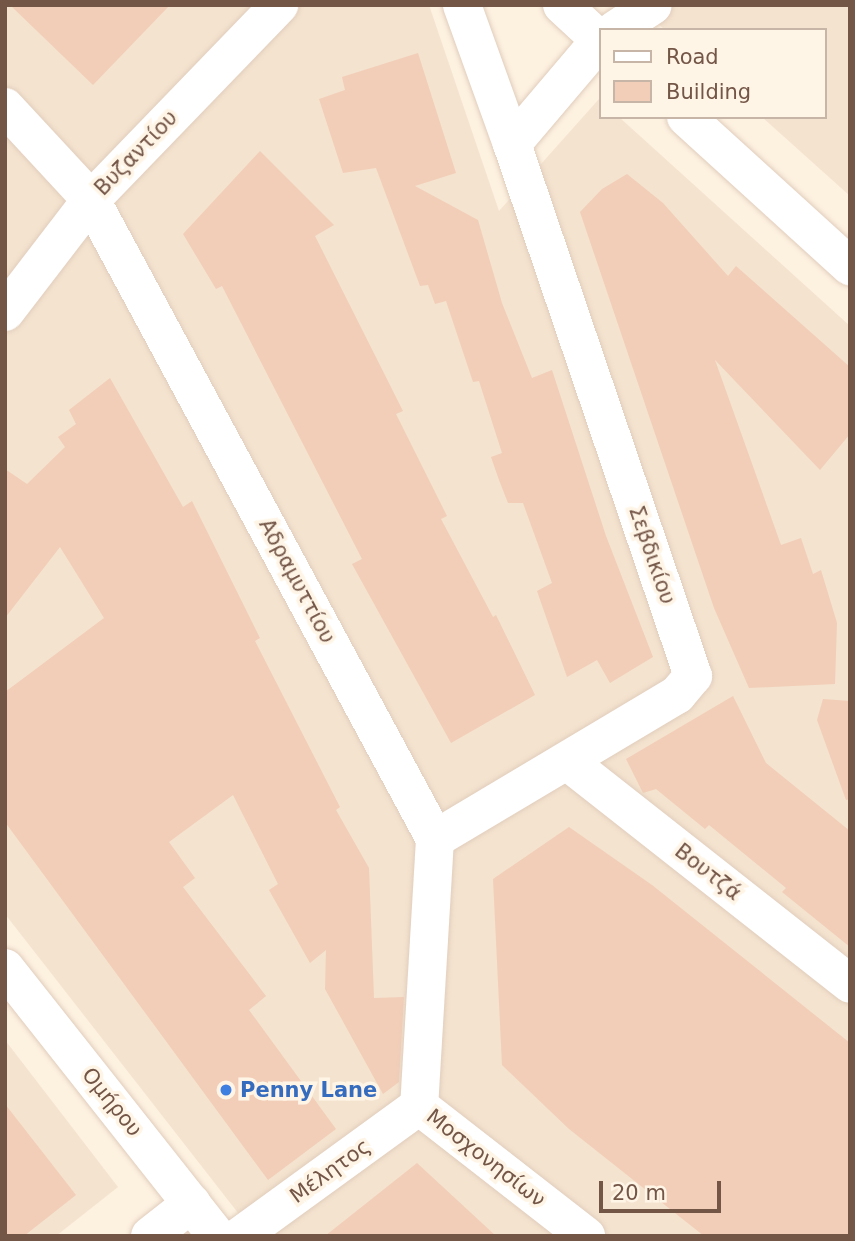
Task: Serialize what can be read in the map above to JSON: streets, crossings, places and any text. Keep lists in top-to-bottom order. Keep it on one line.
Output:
{"streets":{"street":["Βυζαντίου","Σεβδικίου","Αδραμυττίου","Βουτζά","Ομήρου","Μοσχονησίων","Μέλητος"]},"crossings":[["Βυζαντίου","Αδραμυττίου"],["Σεβδικίου","Αδραμυττίου"],["Σεβδικίου","Βουτζά"],["Μοσχονησίων","Μέλητος"]],"places":["Penny Lane"],"legend":["Road","Building"],"scale_bar":"20 m"}
